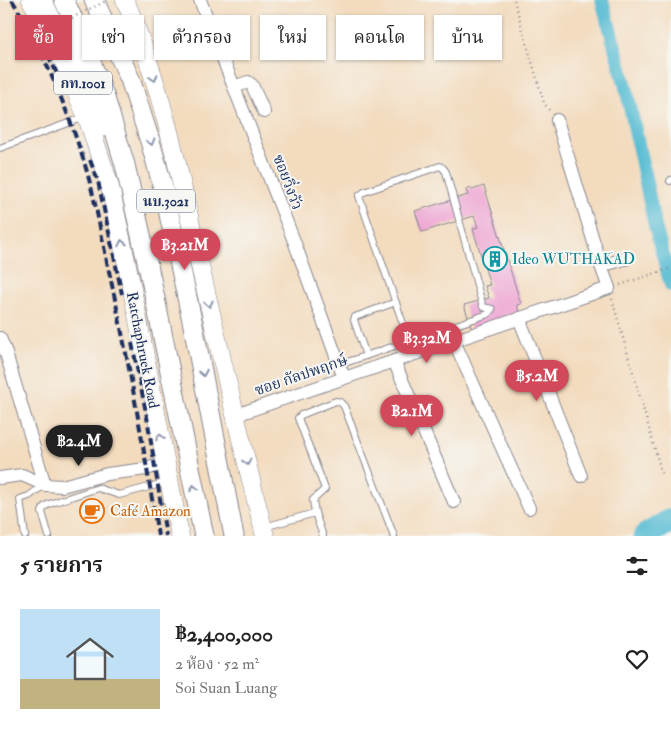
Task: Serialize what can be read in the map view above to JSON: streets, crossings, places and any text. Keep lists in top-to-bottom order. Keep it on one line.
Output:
{"streets":{"main road":["กท.1001","นบ.3021","Ratchaphruek Road"],"street":["ซอยวิ่งวัว","ซอย กัลปพฤกษ์"]},"crossings":[["กท.1001","Ratchaphruek Road"],["ซอยวิ่งวัว","ซอย กัลปพฤกษ์"],["นบ.3021","ซอย กัลปพฤกษ์"]],"places":{"building":["Ideo WUTHAKAD"],"cafe":["Café Amazon"]},"page":{"chip":["ซื้อ","เช่า","ตัวกรอง","ใหม่","คอนโด","บ้าน"],"price":["฿3.21M","฿3.32M","฿5.2M","฿2.1M","฿2.4M"],"heading":"5 รายการ","list":[{"name":"฿2,400,000","note":"2 ห้อง · 52 m² · Soi Suan Luang"}]}}
